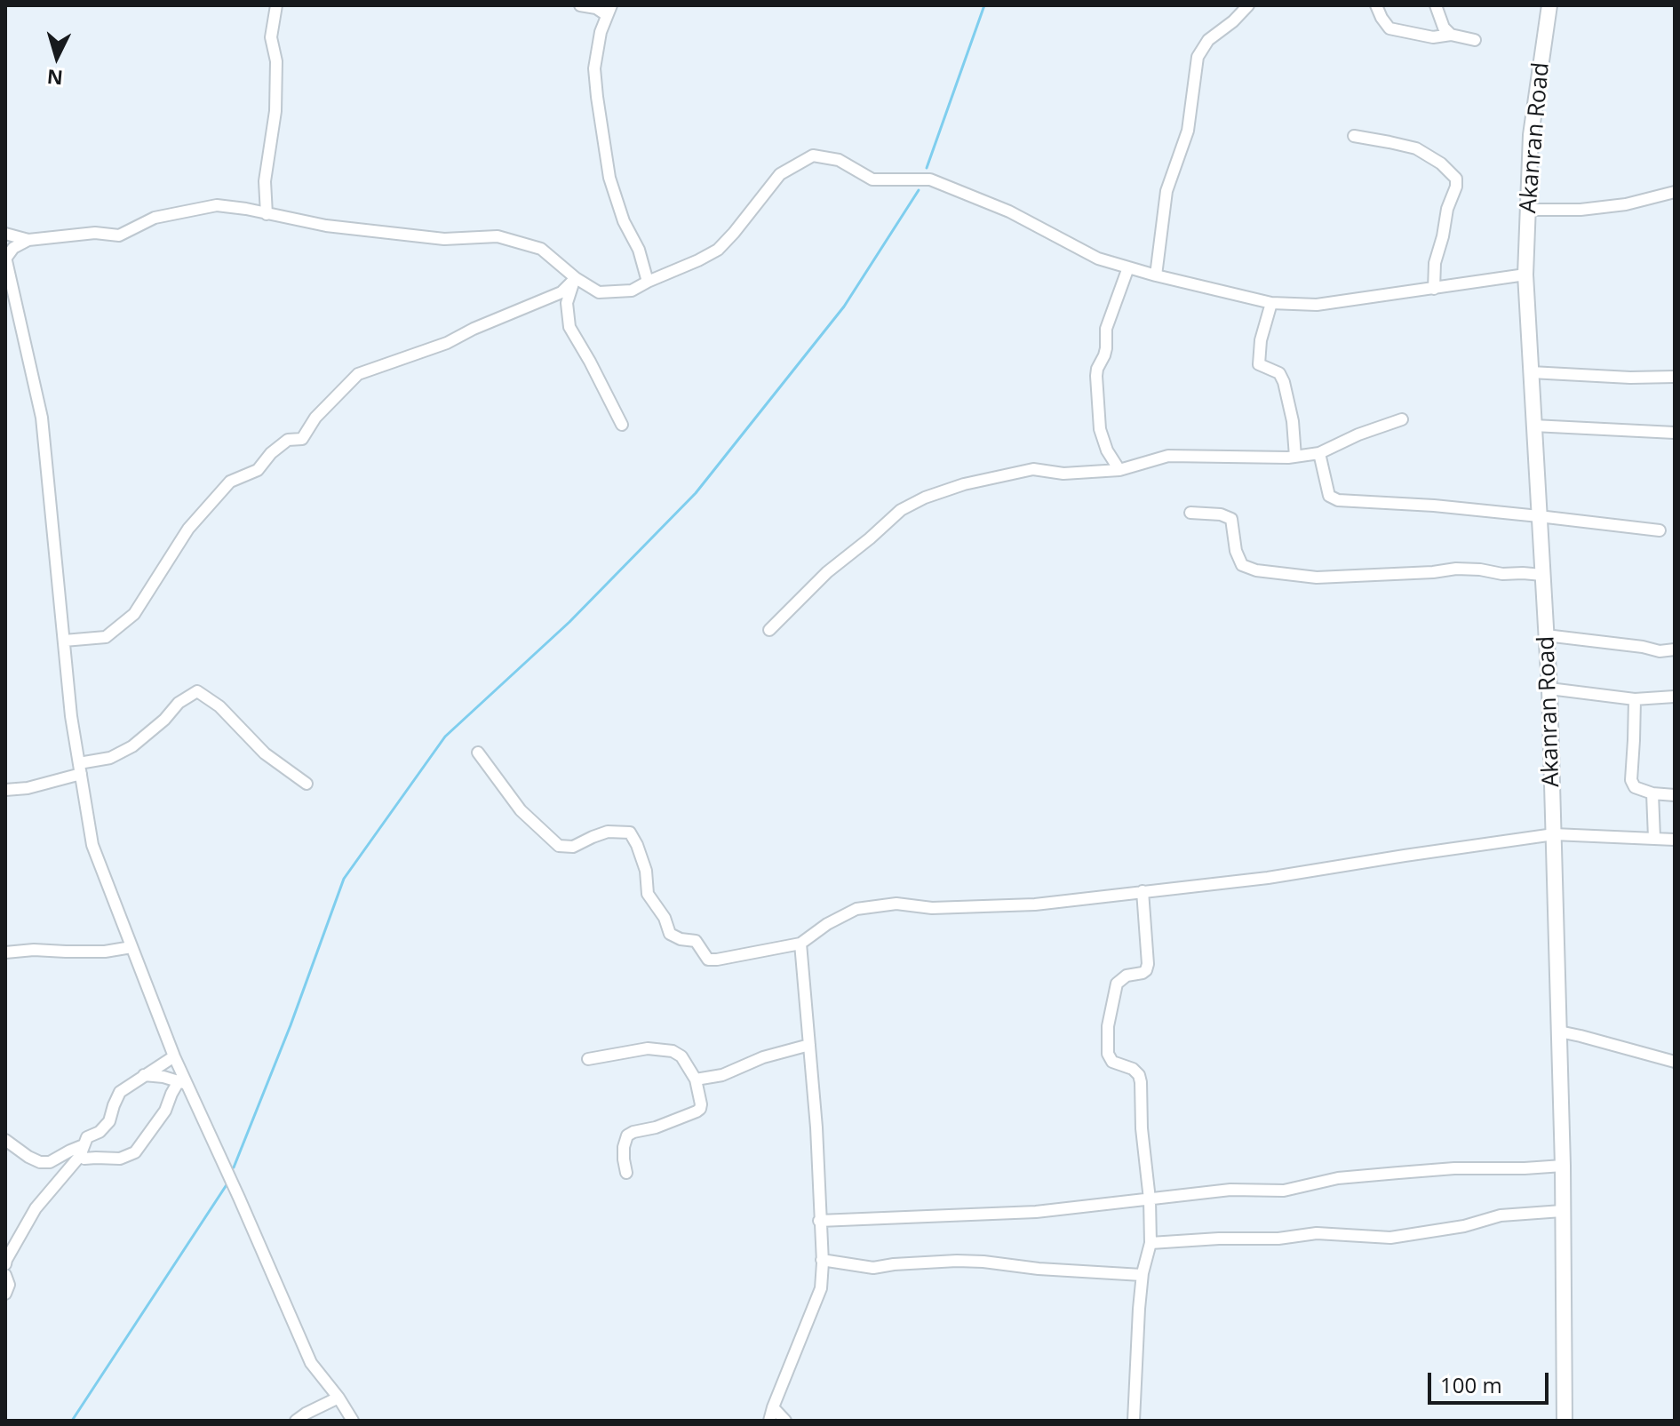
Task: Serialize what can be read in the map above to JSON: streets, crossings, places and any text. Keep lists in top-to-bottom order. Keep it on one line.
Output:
{"streets":{"main road":["Akanran Road"]},"scale_bar":"100 m","north":"bottom"}
